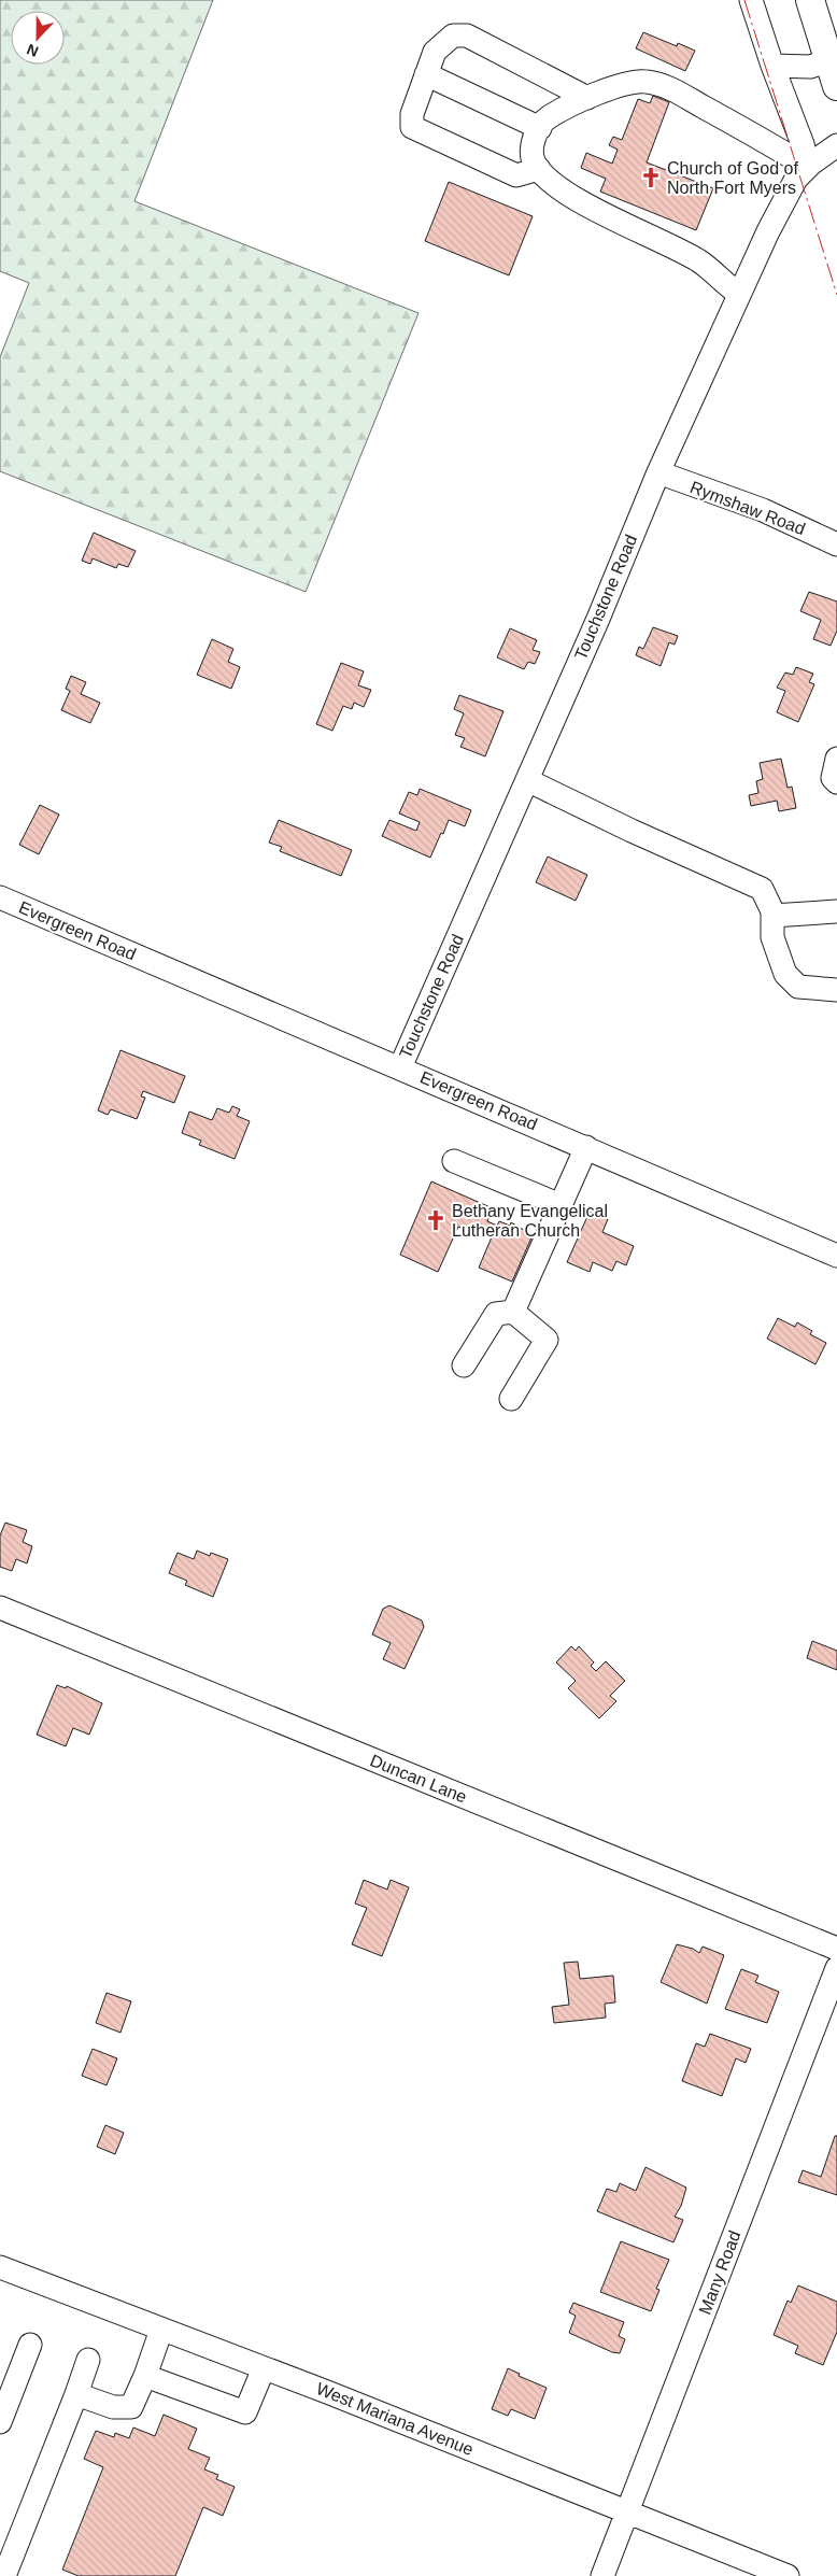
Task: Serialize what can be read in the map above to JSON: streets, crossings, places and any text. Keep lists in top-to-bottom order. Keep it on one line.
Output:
{"streets":{"street":["Rymshaw Road","Touchstone Road","Evergreen Road","Duncan Lane","Many Road","West Mariana Avenue"]},"crossings":[["Rymshaw Road","Touchstone Road"],["Touchstone Road","Evergreen Road"],["Many Road","West Mariana Avenue"]],"places":{"church":["Church of God of North Fort Myers","Bethany Evangelical Lutheran Church"]},"north":"bottom"}
